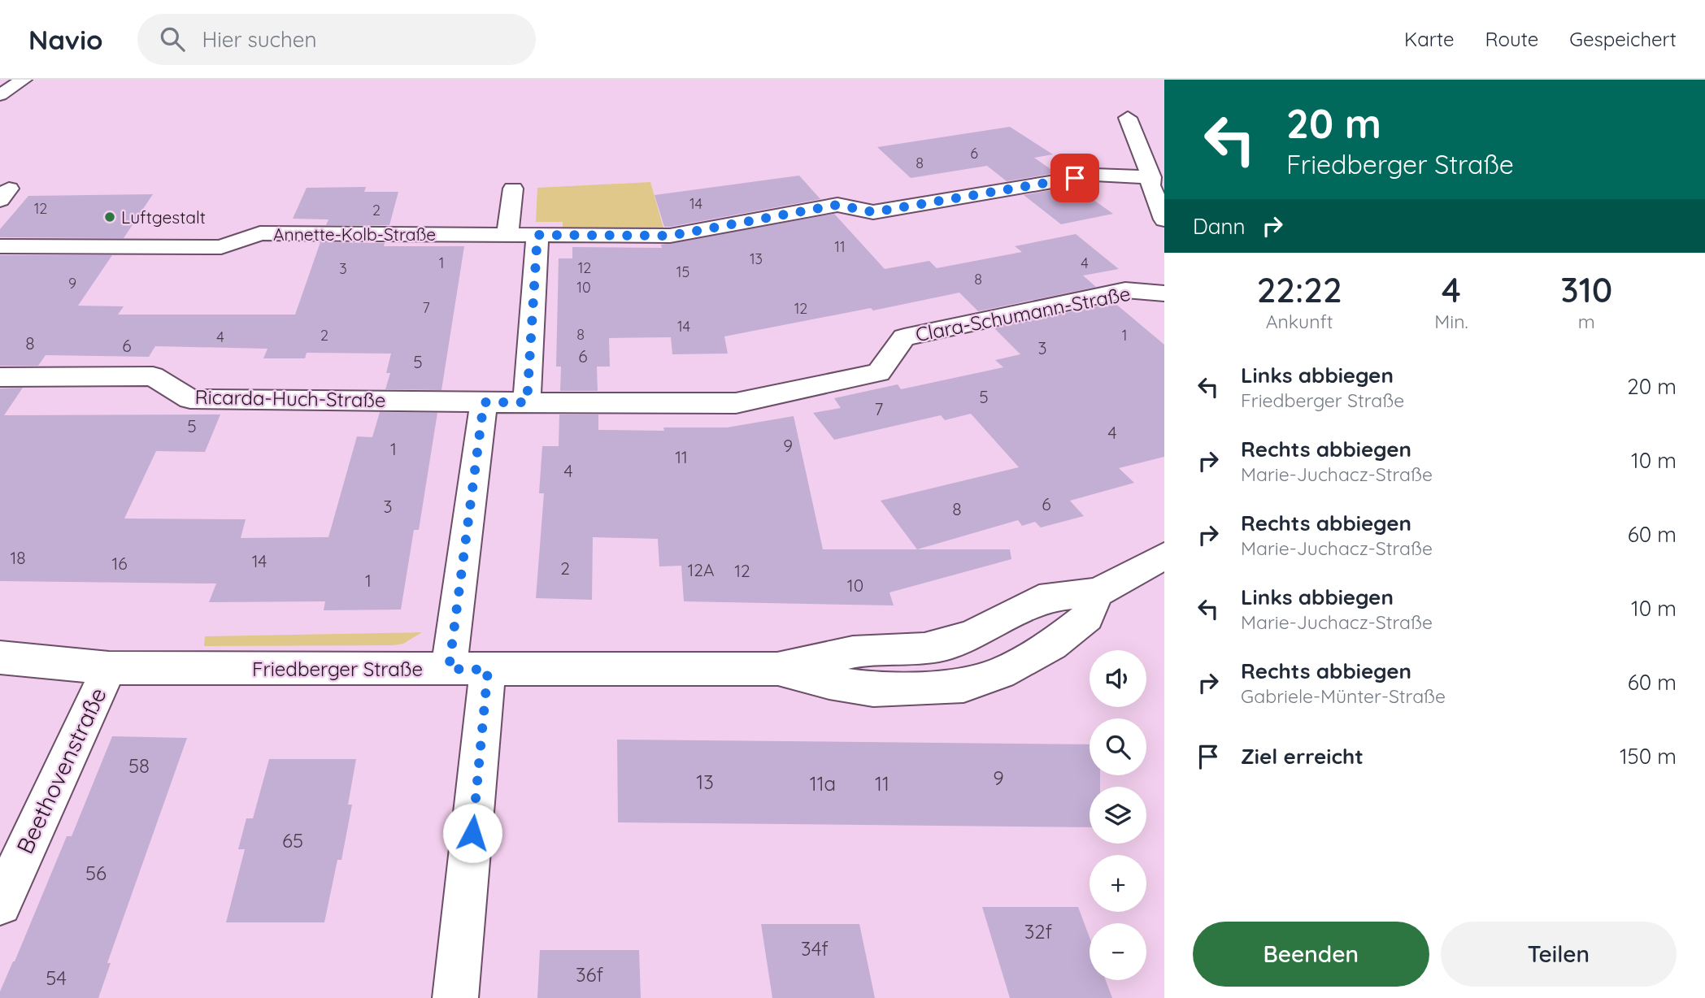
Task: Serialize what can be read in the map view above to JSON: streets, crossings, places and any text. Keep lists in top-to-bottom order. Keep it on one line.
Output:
{"streets":{"street":["Annette-Kolb-Straße","Clara-Schumann-Straße","Ricarda-Huch-Straße","Friedberger Straße","Beethovenstraße"]},"crossings":[["Clara-Schumann-Straße","Ricarda-Huch-Straße"],["Friedberger Straße","Beethovenstraße"]],"places":["Luftgestalt"],"house_numbers":["6","8","14","12","2","11","13","1","4","12","3","15","8","9","10","7","12","14","8","2","1","4","8","6","3","6","5","5","7","5","4","9","1","11","4","6","3","8","18","14","16","2","12A","12","1","10","58","9","13","11a","11","65","56","32f","34f","36f","54"],"page":{"header":"Navio","search":"Hier suchen","nav":["Karte","Route","Gespeichert"],"turn":["20 m","Friedberger Straße"],"then":"Dann","eta":["22:22","Ankunft","4","Min.","310","m"],"list":[{"name":"Links abbiegen","note":"Friedberger Straße","value":"20 m"},{"name":"Rechts abbiegen","note":"Marie-Juchacz-Straße","value":"10 m"},{"name":"Rechts abbiegen","note":"Marie-Juchacz-Straße","value":"60 m"},{"name":"Links abbiegen","note":"Marie-Juchacz-Straße","value":"10 m"},{"name":"Rechts abbiegen","note":"Gabriele-Münter-Straße","value":"60 m"},{"name":"Ziel erreicht","value":"150 m"}],"map_buttons":["+","−"],"buttons":["Beenden","Teilen"]}}
